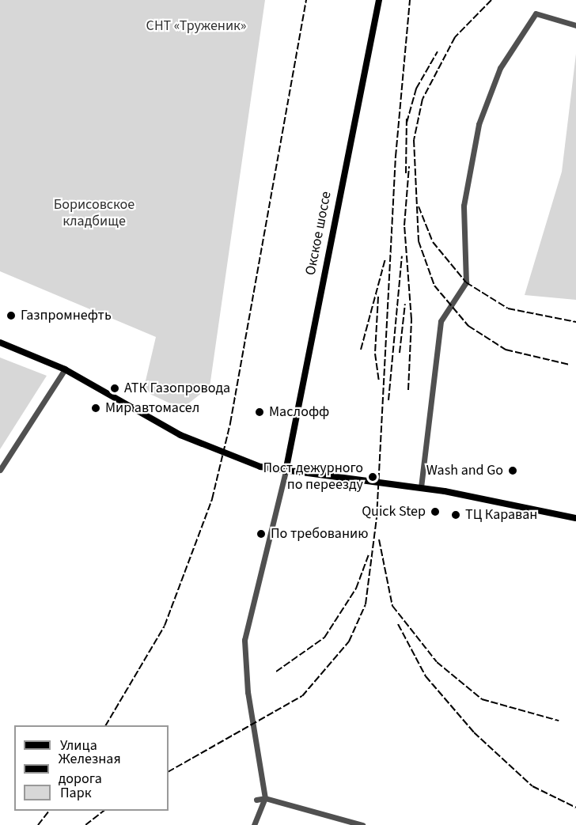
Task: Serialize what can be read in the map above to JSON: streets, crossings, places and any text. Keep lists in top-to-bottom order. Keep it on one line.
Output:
{"streets":{"main road":["Окское шоссе"]},"parks":["СНТ «Труженик»","Борисовское кладбище"],"places":["Газпромнефть","АТК Газопровода","Мир автомасел","Маслофф","Wash and Go","Пост дежурного по переезду","Quick Step","ТЦ Караван","По требованию"],"legend":["Улица","Железная дорога","Парк"]}
